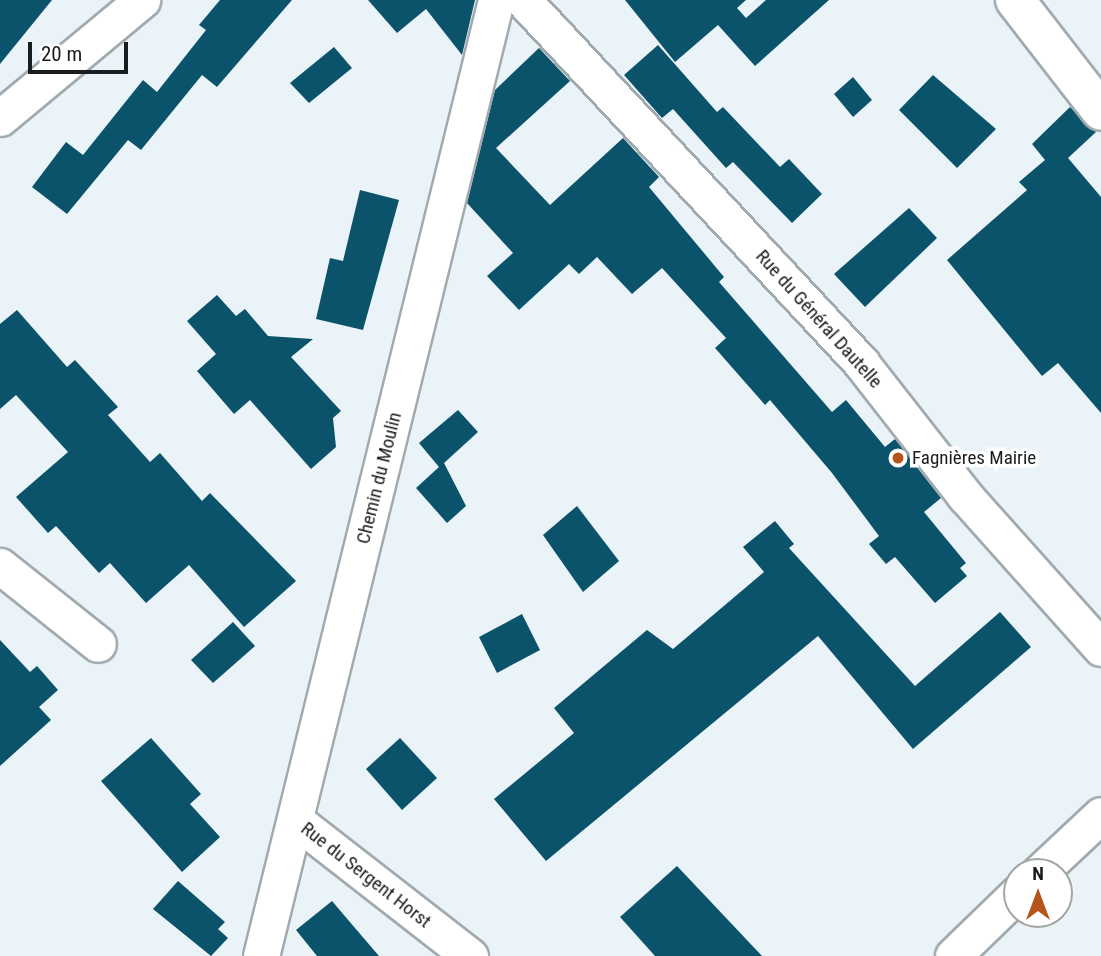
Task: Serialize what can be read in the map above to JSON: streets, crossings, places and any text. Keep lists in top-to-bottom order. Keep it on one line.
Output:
{"streets":{"street":["Rue du Général Dautelle","Chemin du Moulin","Rue du Sergent Horst"]},"crossings":[["Chemin du Moulin","Rue du Sergent Horst"]],"places":["Fagnières Mairie"],"scale_bar":"20 m","north":"top"}
